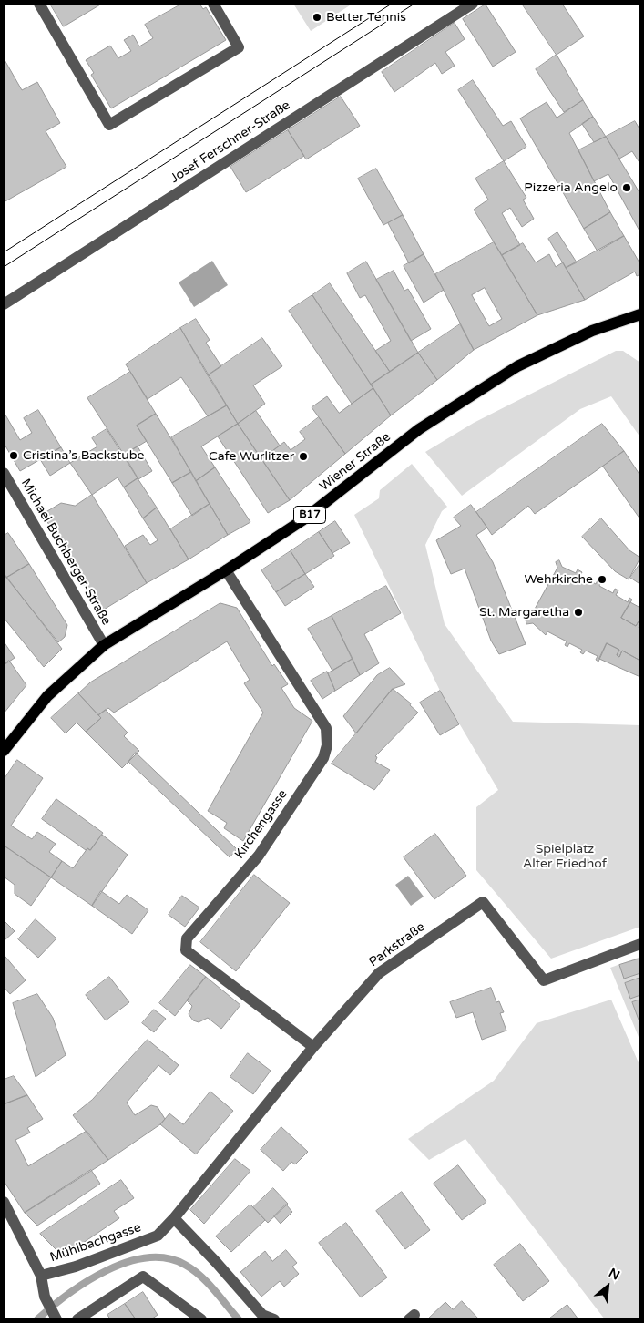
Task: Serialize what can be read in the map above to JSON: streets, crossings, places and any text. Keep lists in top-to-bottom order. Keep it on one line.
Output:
{"streets":{"main road":["Wiener Straße","B17"],"street":["Josef Ferschner-Straße","Michael Buchberger-Straße","Kirchengasse","Parkstraße","Mühlbachgasse"]},"crossings":[["Wiener Straße","Michael Buchberger-Straße"],["Wiener Straße","Kirchengasse"],["Kirchengasse","Parkstraße"],["Parkstraße","Mühlbachgasse"]],"parks":["Spielplatz Alter Friedhof"],"places":["Better Tennis","Pizzeria Angelo","Cristina’s Backstube","Cafe Wurlitzer","Wehrkirche","St. Margaretha"],"north":"top right"}
